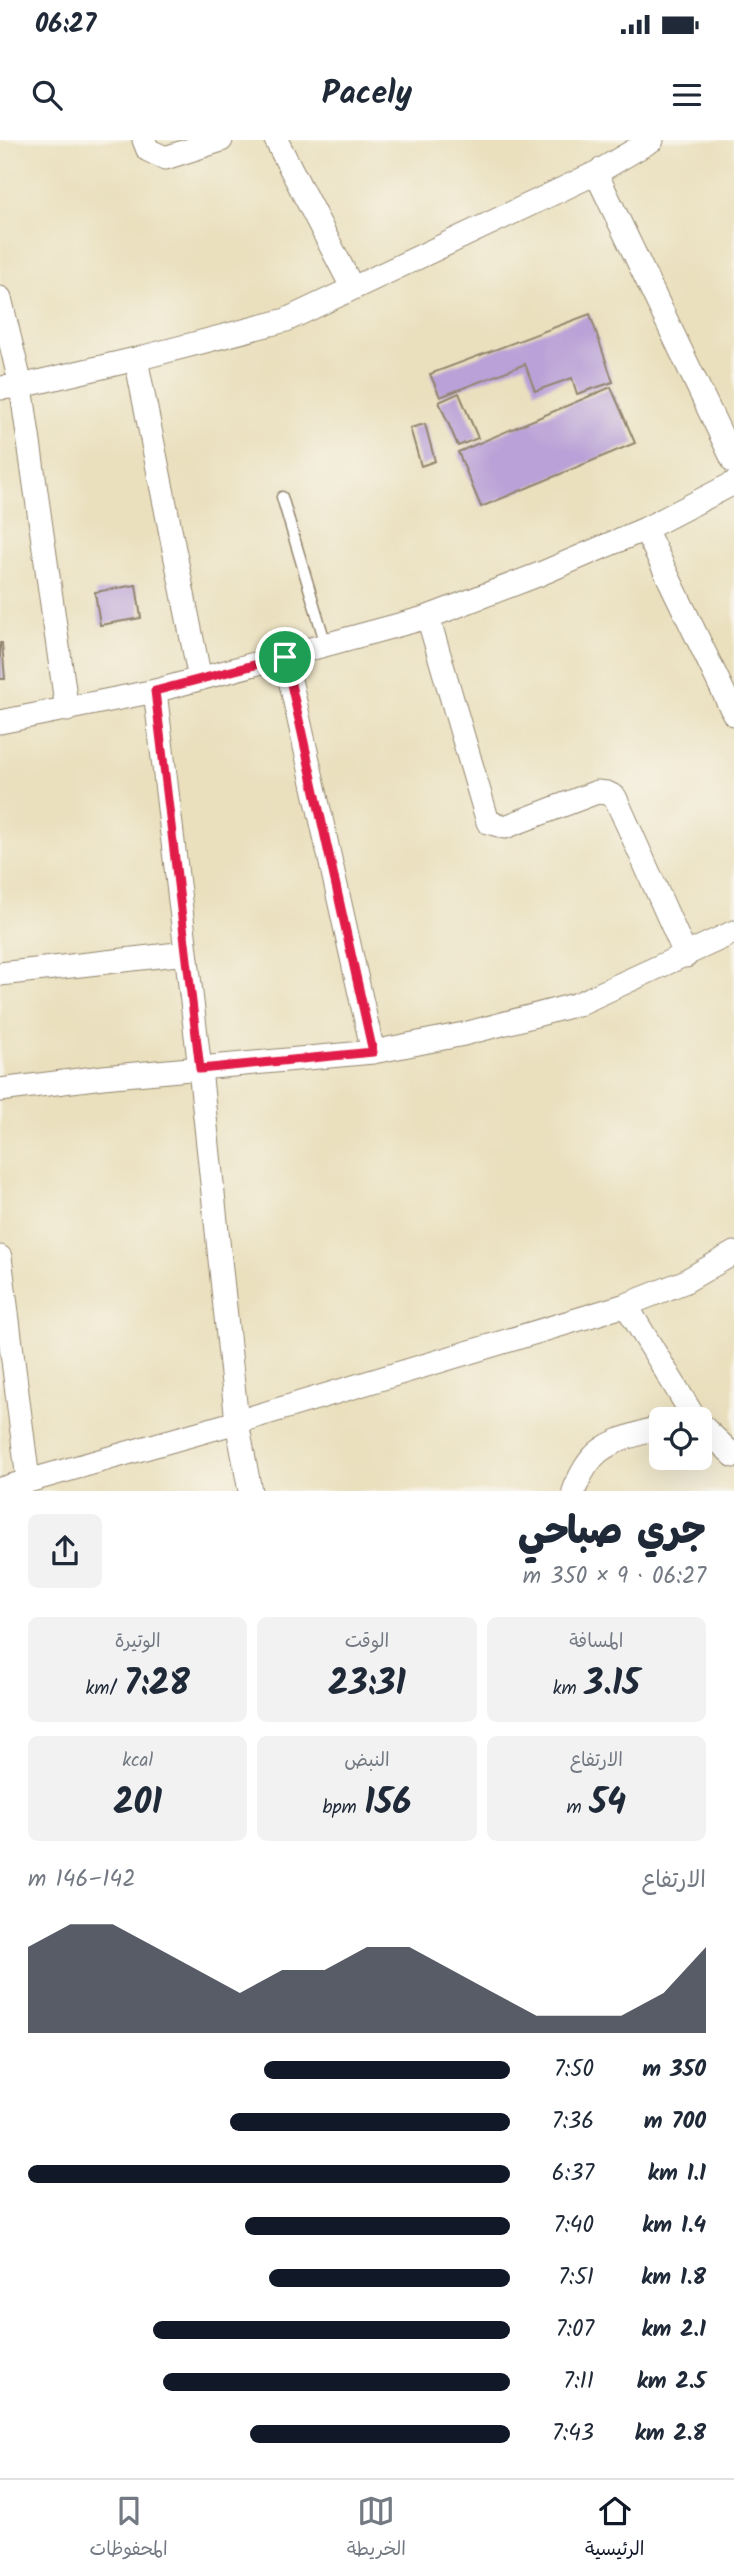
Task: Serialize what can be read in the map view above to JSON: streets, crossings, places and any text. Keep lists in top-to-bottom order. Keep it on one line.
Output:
{"page":{"status":"06:27","header":"Pacely","heading":["جري صباحي","06:27 · 9 × 350 m"],"stats":[["المسافة","3.15 km"],["الوقت","23:31"],["الوتيرة","7:28 /km"],["الارتفاع","54 m"],["النبض","156 bpm"],["kcal","201"]],"chart":["الارتفاع","142–146 m"],"list":[{"name":"350 m","note":"7:50"},{"name":"700 m","note":"7:36"},{"name":"1.1 km","note":"6:37"},{"name":"1.4 km","note":"7:40"},{"name":"1.8 km","note":"7:51"},{"name":"2.1 km","note":"7:07"},{"name":"2.5 km","note":"7:11"},{"name":"2.8 km","note":"7:43"}],"tabs":["الرئيسية","الخريطة","المحفوظات"]}}
